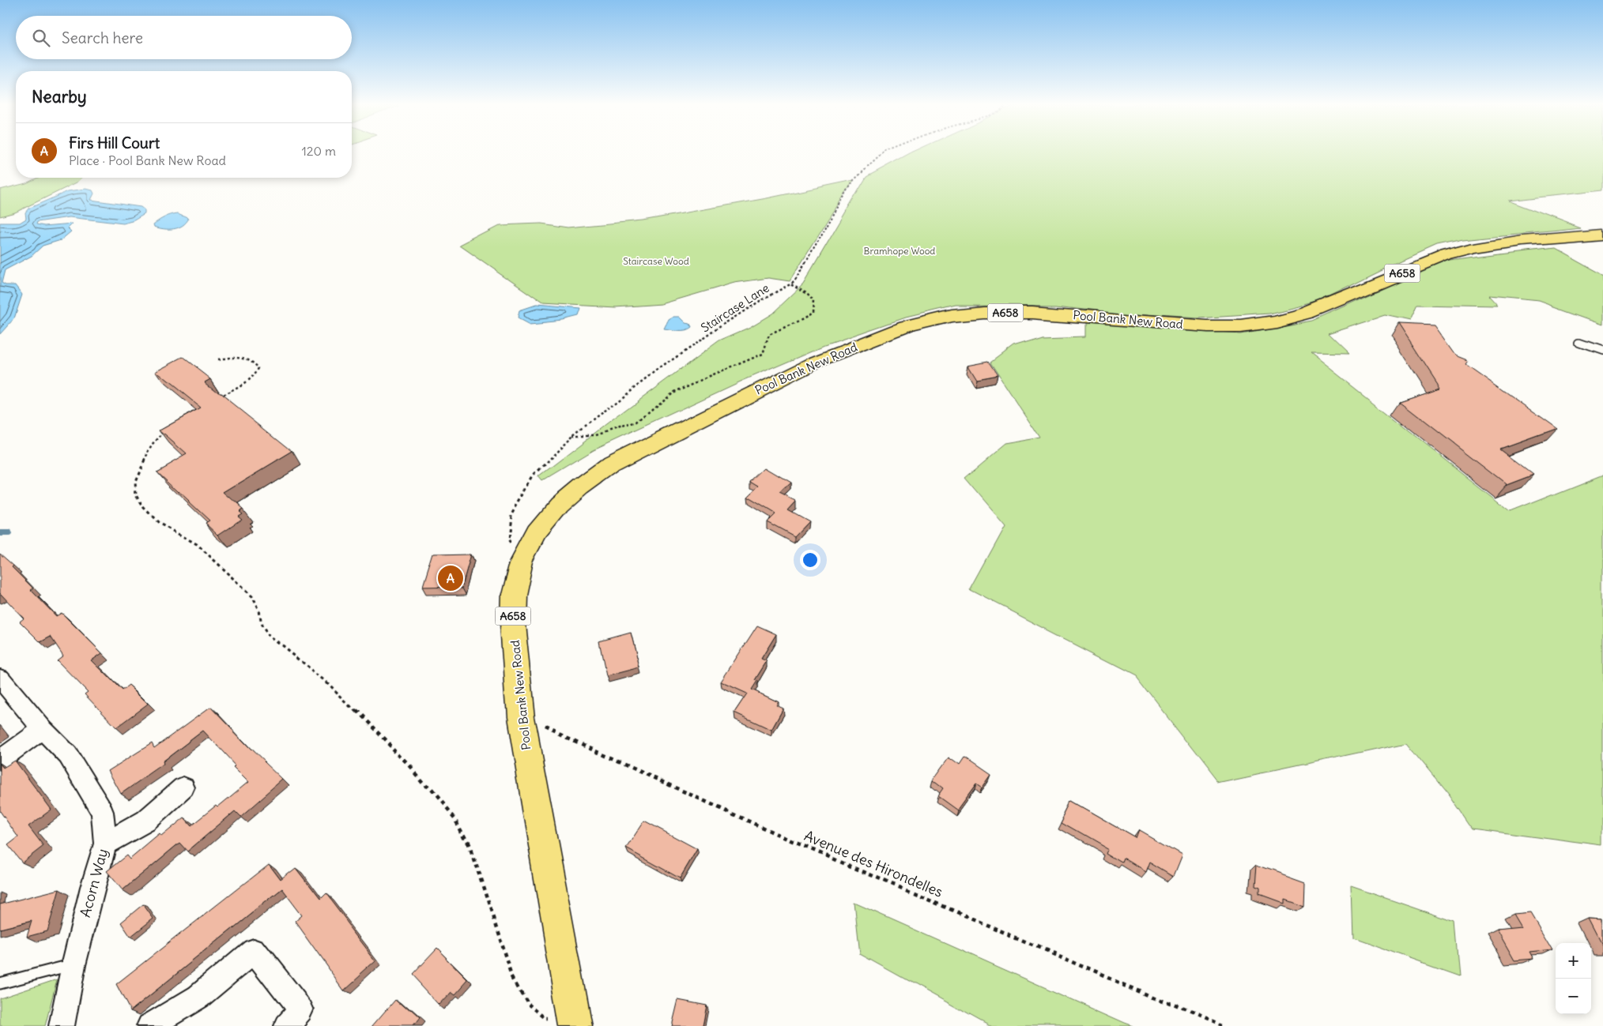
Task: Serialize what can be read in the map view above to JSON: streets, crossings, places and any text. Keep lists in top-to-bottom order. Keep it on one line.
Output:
{"streets":{"highway":["A658","Pool Bank New Road"],"street":["Acorn Way"],"path":["Staircase Lane","Avenue des Hirondelles"]},"crossings":[["Staircase Lane","Pool Bank New Road"],["Pool Bank New Road","Avenue des Hirondelles"]],"parks":["Bramhope Wood","Staircase Wood"],"page":{"search":"Search here","heading":"Nearby","list":[{"mark":"A","name":"Firs Hill Court","note":"Place · Pool Bank New Road","value":"120 m"}],"pins":"A","map_buttons":["+","−"]}}
